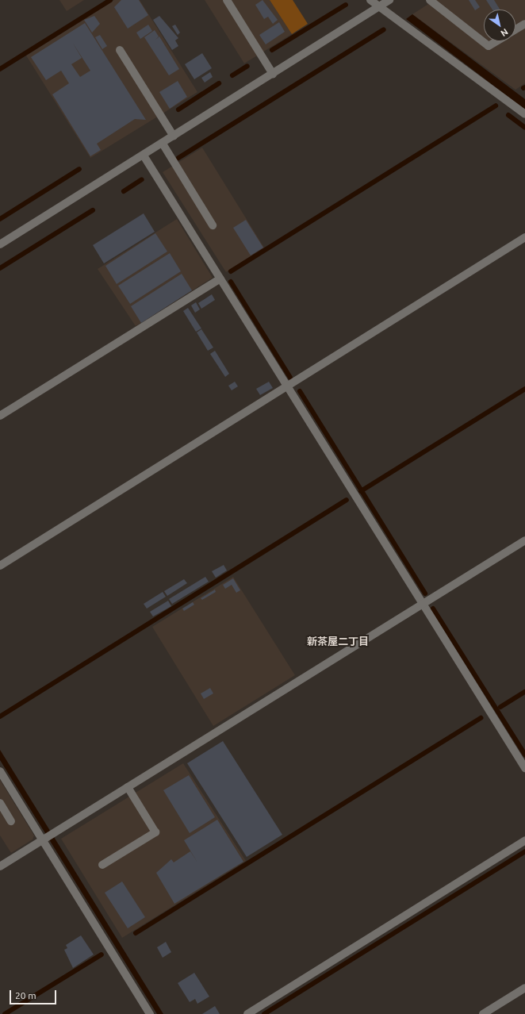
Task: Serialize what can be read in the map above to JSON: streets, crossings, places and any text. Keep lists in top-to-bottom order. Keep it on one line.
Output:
{"districts":["新茶屋二丁目"],"scale_bar":"20 m","north":"bottom right"}
